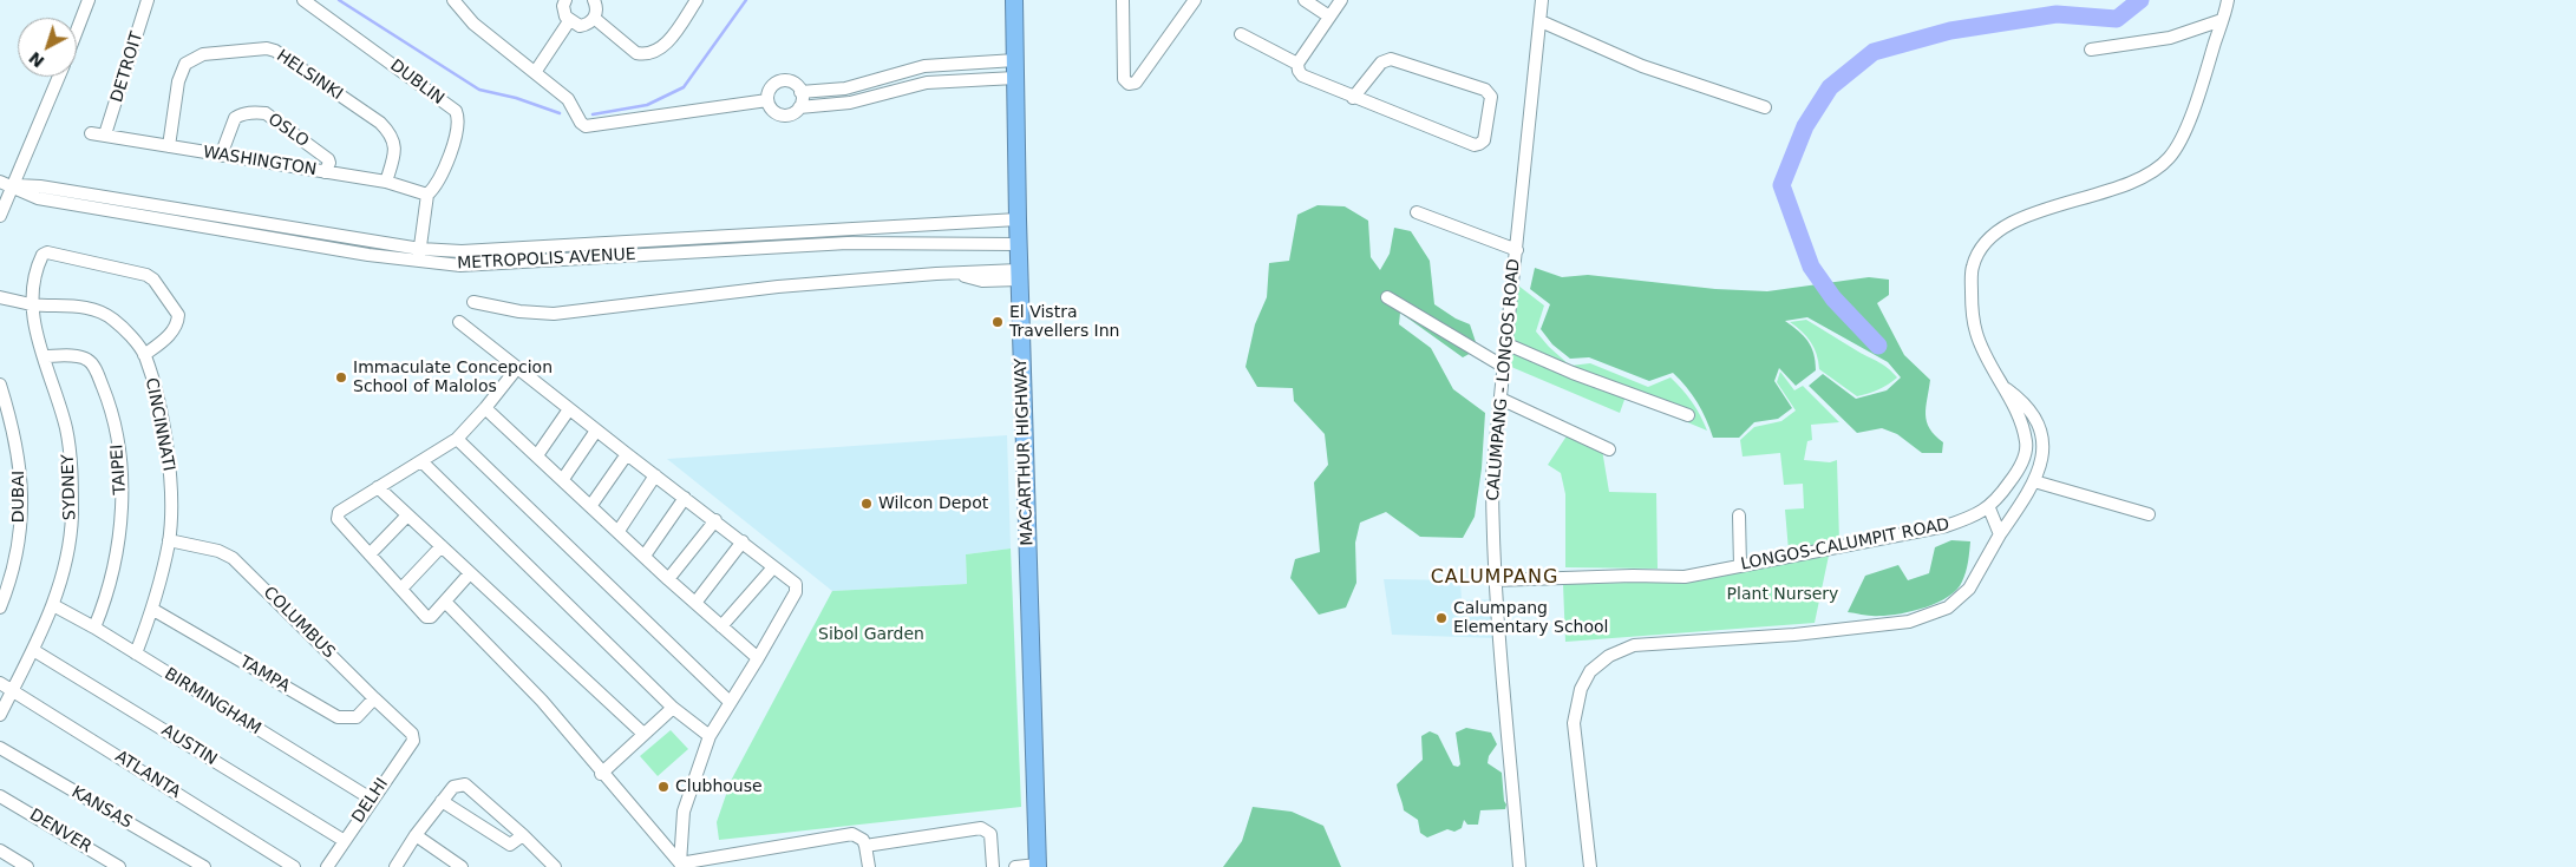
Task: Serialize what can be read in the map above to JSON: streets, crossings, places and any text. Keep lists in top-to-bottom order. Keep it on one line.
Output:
{"streets":{"highway":["MACARTHUR HIGHWAY"],"street":["DETROIT","HELSINKI","DUBLIN","OSLO","WASHINGTON","METROPOLIS AVENUE","CALUMPANG - LONGOS ROAD","CINCINNATI","TAIPEI","SYDNEY","DUBAI","LONGOS-CALUMPIT ROAD","COLUMBUS","TAMPA","BIRMINGHAM","AUSTIN","ATLANTA","DELHI","KANSAS","DENVER"]},"crossings":[["DETROIT","WASHINGTON"],["HELSINKI","WASHINGTON"],["DUBLIN","WASHINGTON"],["OSLO","WASHINGTON"],["METROPOLIS AVENUE","MACARTHUR HIGHWAY"],["CALUMPANG - LONGOS ROAD","LONGOS-CALUMPIT ROAD"],["CINCINNATI","SYDNEY"],["CINCINNATI","COLUMBUS"],["CINCINNATI","TAMPA"],["CINCINNATI","BIRMINGHAM"],["TAIPEI","SYDNEY"],["TAIPEI","BIRMINGHAM"],["SYDNEY","BIRMINGHAM"],["SYDNEY","AUSTIN"],["SYDNEY","ATLANTA"],["COLUMBUS","TAMPA"],["COLUMBUS","DELHI"],["BIRMINGHAM","DELHI"],["AUSTIN","DELHI"]],"districts":["CALUMPANG"],"parks":["Plant Nursery","Sibol Garden"],"places":["El Vistra Travellers Inn","Immaculate Concepcion School of Malolos","Wilcon Depot","Calumpang Elementary School","Clubhouse"],"north":"bottom left"}
